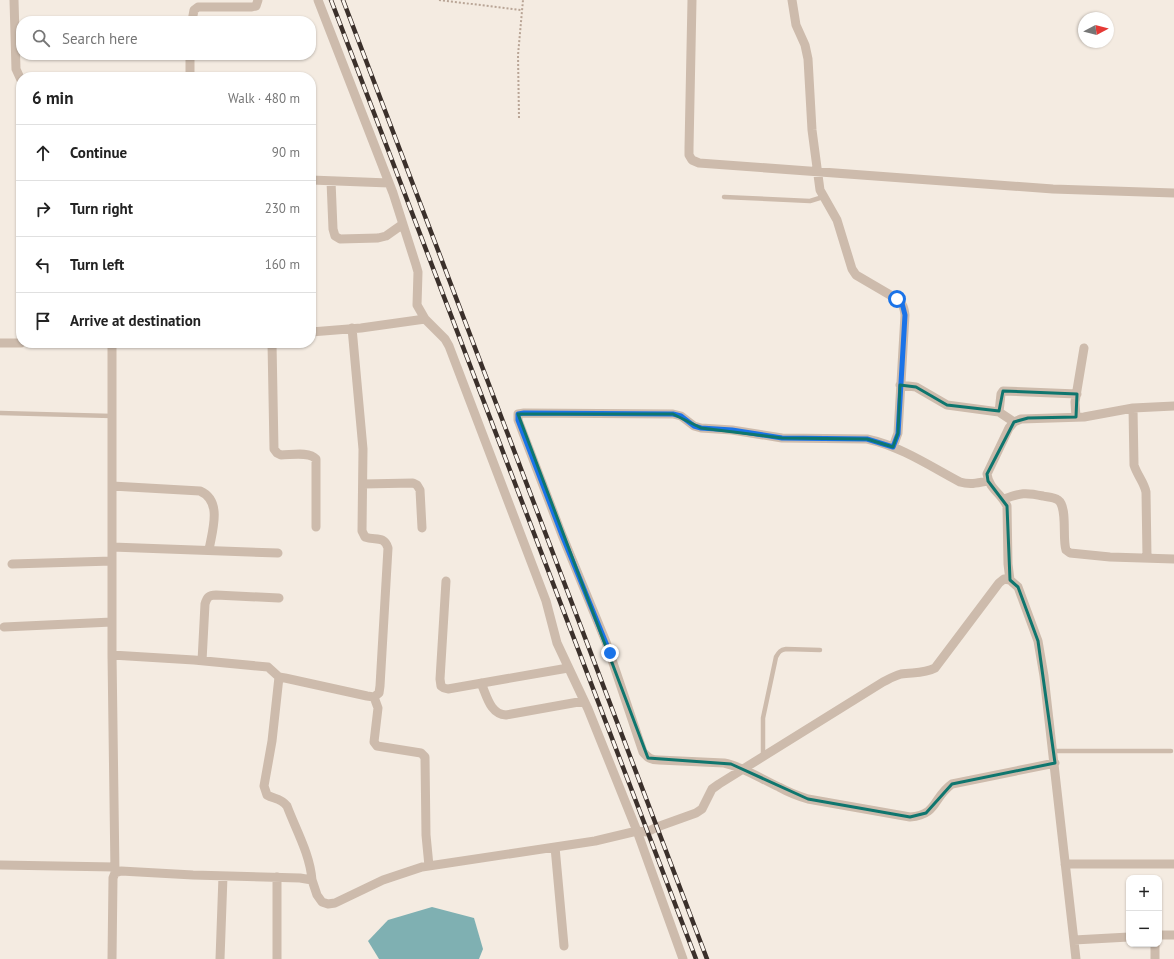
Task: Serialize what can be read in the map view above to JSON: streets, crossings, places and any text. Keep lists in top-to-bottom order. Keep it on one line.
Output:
{"north":"right","page":{"search":"Search here","heading":["6 min","Walk · 480 m"],"list":[["Continue","90 m"],["Turn right","230 m"],["Turn left","160 m"],"Arrive at destination"],"map_buttons":["+","−"]}}
